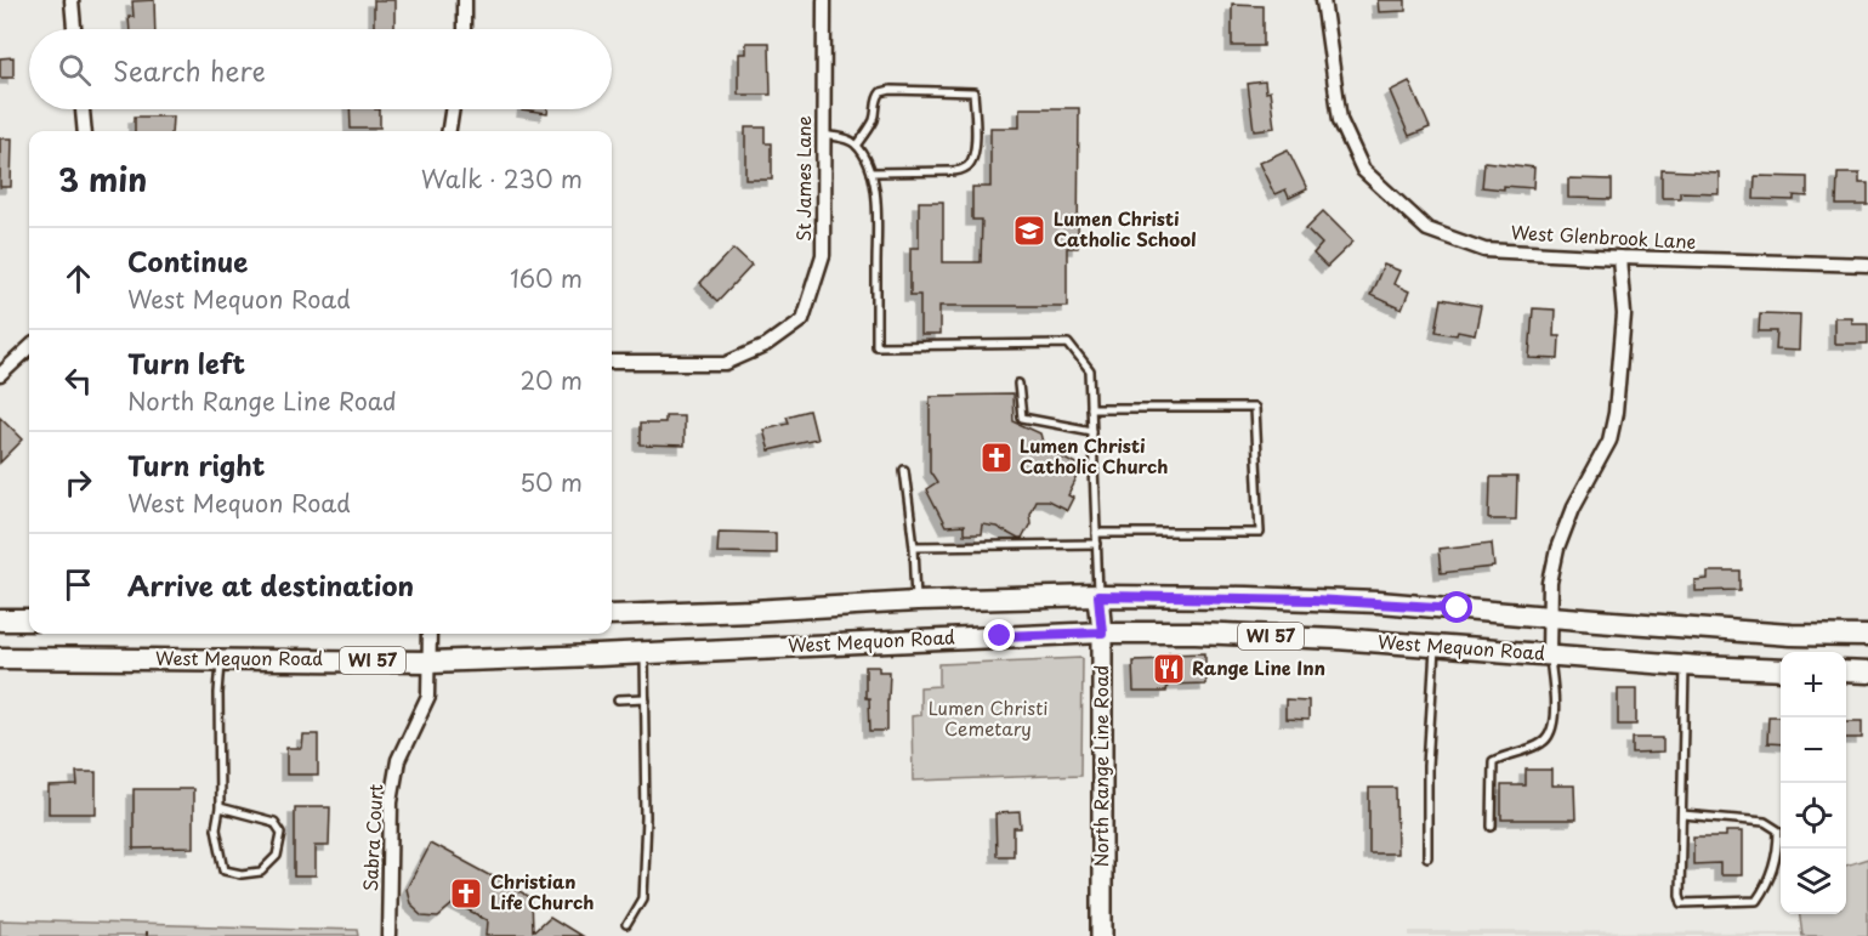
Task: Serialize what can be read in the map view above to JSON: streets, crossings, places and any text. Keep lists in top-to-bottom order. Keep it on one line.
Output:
{"streets":{"main road":["WI 57","West Mequon Road"],"street":["St James Lane","West Glenbrook Lane","North Range Line Road","Sabra Court"]},"crossings":[["West Mequon Road","North Range Line Road"],["West Mequon Road","Sabra Court"]],"parks":["Lumen Christi Cemetary"],"places":{"school or university":["Lumen Christi Catholic School"],"church":["Lumen Christi Catholic Church","Christian Life Church"],"restaurant":["Range Line Inn"]},"page":{"search":"Search here","heading":["3 min","Walk · 230 m"],"list":[["Continue","West Mequon Road","160 m"],["Turn left","North Range Line Road","20 m"],["Turn right","West Mequon Road","50 m"],"Arrive at destination"],"map_buttons":["+","−"]}}
